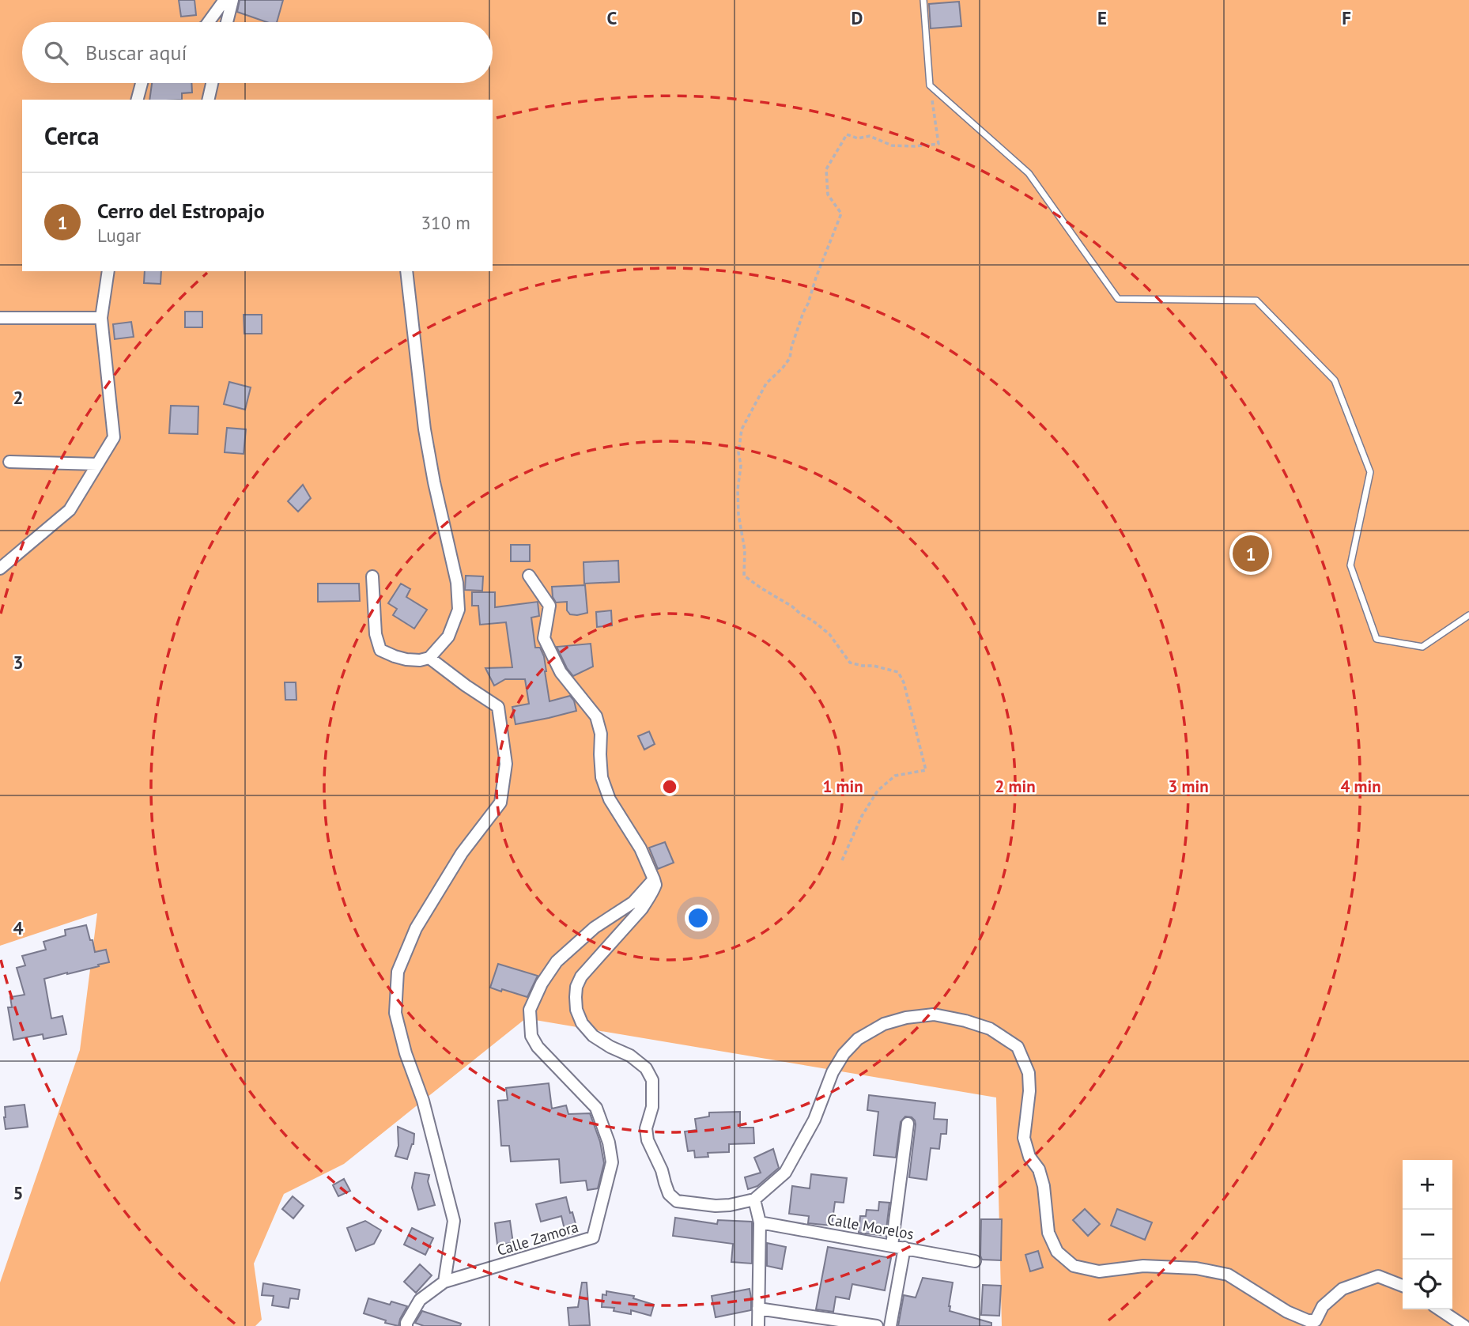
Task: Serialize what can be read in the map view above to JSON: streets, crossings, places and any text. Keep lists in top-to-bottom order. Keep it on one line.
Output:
{"streets":{"street":["Calle Morelos","Calle Zamora"]},"page":{"search":"Buscar aquí","heading":"Cerca","list":[{"mark":"1","name":"Cerro del Estropajo","note":"Lugar","value":"310 m"}],"pins":"1","map_buttons":["+","−"]},"grid":{"columns":["C","D","E","F"],"rows":["2","3","4","5"]},"rings":["1 min","2 min","3 min","4 min"]}
